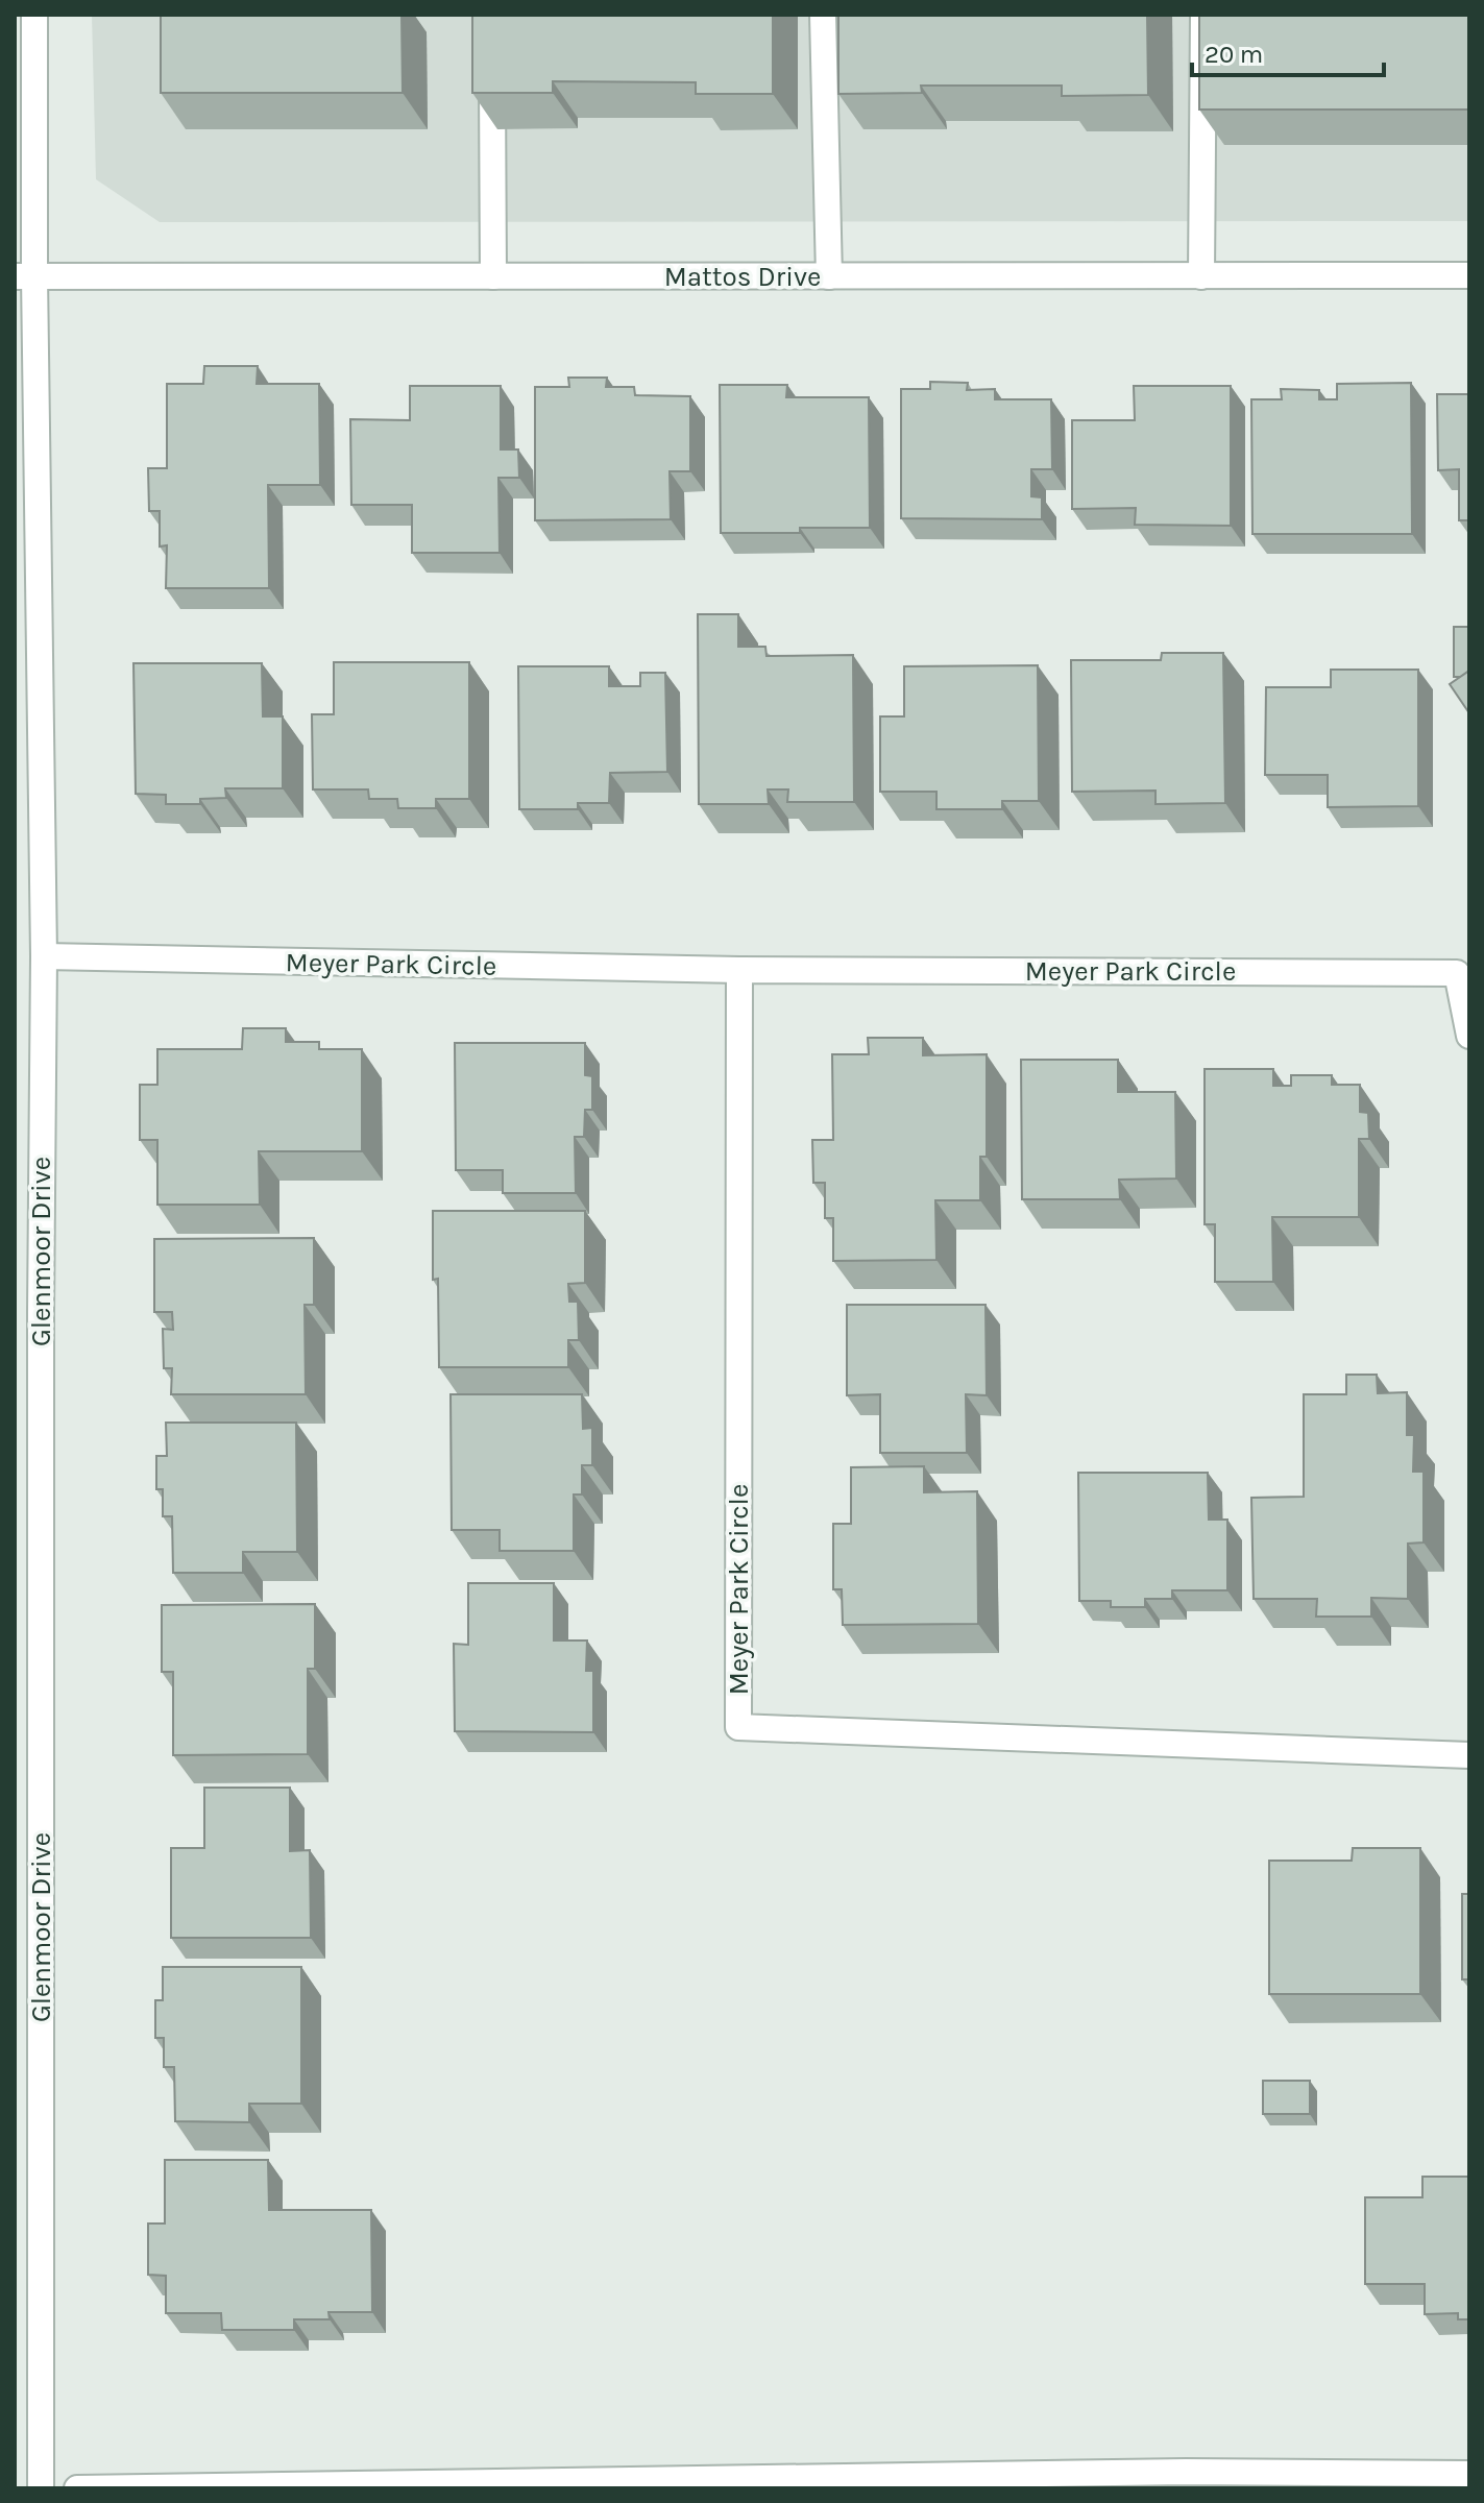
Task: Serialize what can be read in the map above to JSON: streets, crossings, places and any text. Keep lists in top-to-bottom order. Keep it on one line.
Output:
{"streets":{"street":["Mattos Drive","Meyer Park Circle","Glenmoor Drive"]},"crossings":[["Mattos Drive","Glenmoor Drive"],["Meyer Park Circle","Glenmoor Drive"]],"scale_bar":"20 m"}
